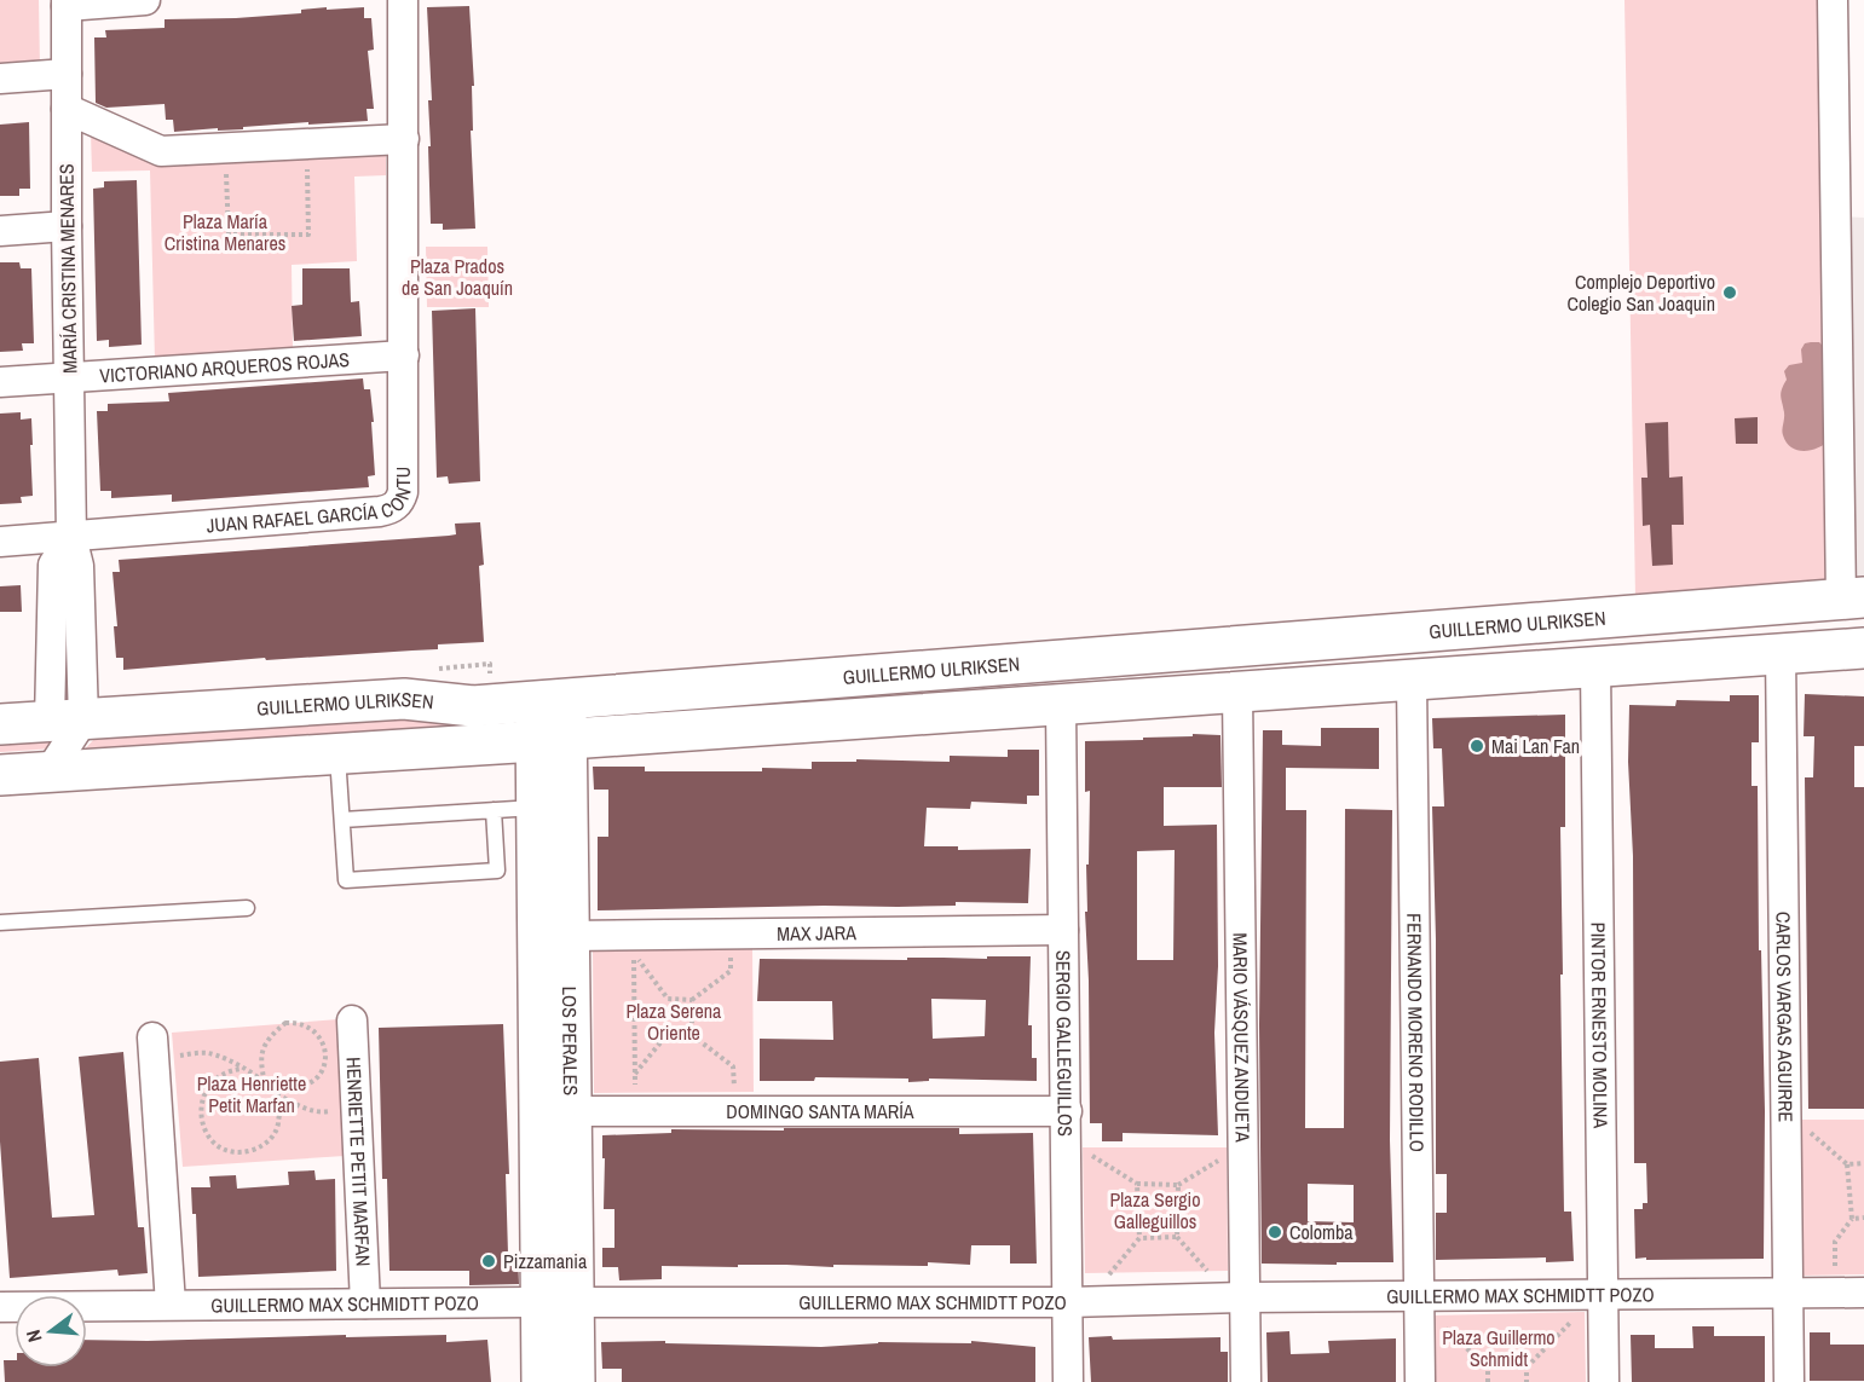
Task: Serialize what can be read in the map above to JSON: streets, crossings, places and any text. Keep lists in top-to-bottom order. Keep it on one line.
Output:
{"streets":{"main road":["GUILLERMO ULRIKSEN","LOS PERALES"],"street":["MARÍA CRISTINA MENARES","VICTORIANO ARQUEROS ROJAS","JUAN RAFAEL GARCÍA CONTU","MAX JARA","CARLOS VARGAS AGUIRRE","PINTOR ERNESTO MOLINA","FERNANDO MORENO RODILLO","MARIO VÁSQUEZ ANDUETA","SERGIO GALLEGUILLOS","DOMINGO SANTA MARÍA","HENRIETTE PETIT MARFAN","GUILLERMO MAX SCHMIDTT POZO"]},"crossings":[["MARÍA CRISTINA MENARES","VICTORIANO ARQUEROS ROJAS"],["MARÍA CRISTINA MENARES","JUAN RAFAEL GARCÍA CONTU"],["MARÍA CRISTINA MENARES","GUILLERMO ULRIKSEN"],["VICTORIANO ARQUEROS ROJAS","JUAN RAFAEL GARCÍA CONTU"],["GUILLERMO ULRIKSEN","LOS PERALES"],["MAX JARA","LOS PERALES"],["MAX JARA","SERGIO GALLEGUILLOS"],["CARLOS VARGAS AGUIRRE","GUILLERMO MAX SCHMIDTT POZO"],["PINTOR ERNESTO MOLINA","GUILLERMO MAX SCHMIDTT POZO"],["FERNANDO MORENO RODILLO","GUILLERMO MAX SCHMIDTT POZO"],["MARIO VÁSQUEZ ANDUETA","GUILLERMO MAX SCHMIDTT POZO"],["LOS PERALES","DOMINGO SANTA MARÍA"],["LOS PERALES","GUILLERMO MAX SCHMIDTT POZO"],["SERGIO GALLEGUILLOS","DOMINGO SANTA MARÍA"],["SERGIO GALLEGUILLOS","GUILLERMO MAX SCHMIDTT POZO"],["HENRIETTE PETIT MARFAN","GUILLERMO MAX SCHMIDTT POZO"]],"parks":["Plaza María Cristina Menares","Plaza Prados de San Joaquín","Plaza Serena Oriente","Plaza Henriette Petit Marfan","Plaza Sergio Galleguillos","Plaza Guillermo Schmidt"],"places":["Complejo Deportivo Colegio San Joaquin","Mai Lan Fan","Colomba","Pizzamania"],"north":"left"}
